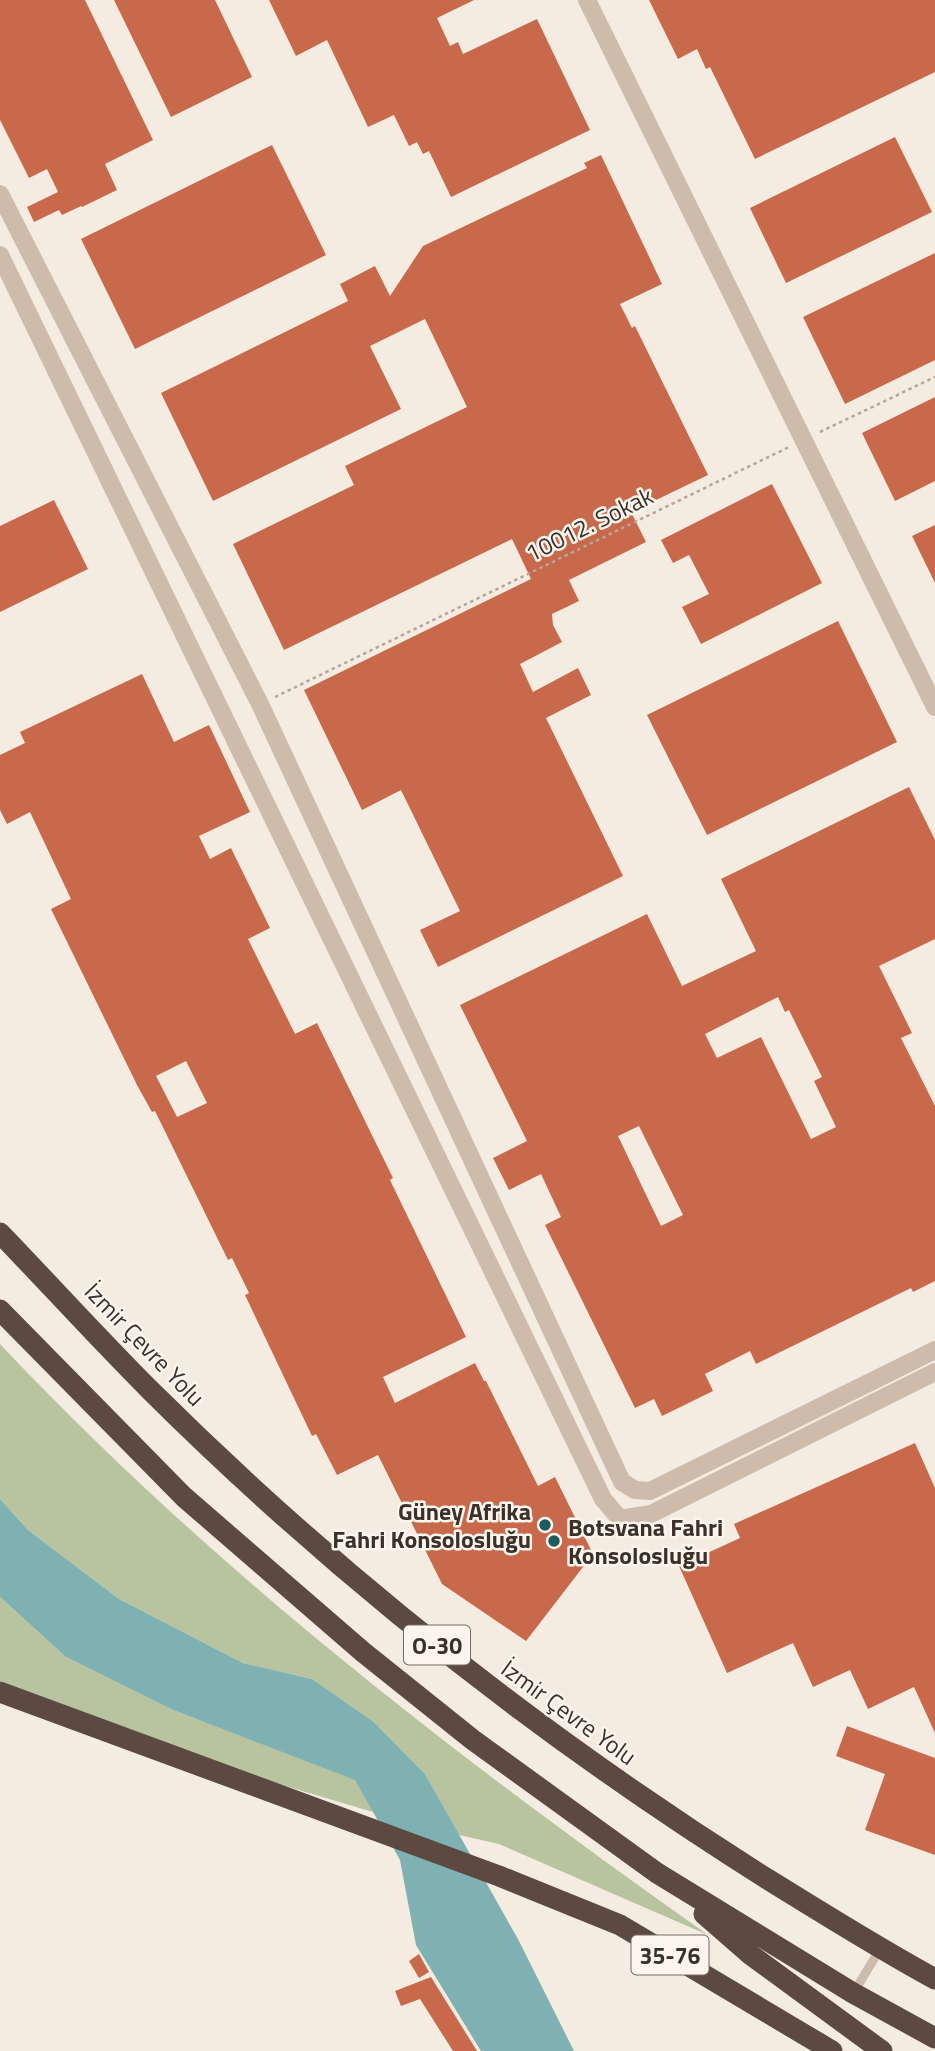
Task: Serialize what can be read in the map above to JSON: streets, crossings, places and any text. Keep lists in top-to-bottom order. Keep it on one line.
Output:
{"streets":{"highway":["İzmir Çevre Yolu","O-30","35-76"],"path":["10012. Sokak"]},"places":["Güney Afrika Fahri Konsolosluğu","Botsvana Fahri Konsolosluğu"]}
